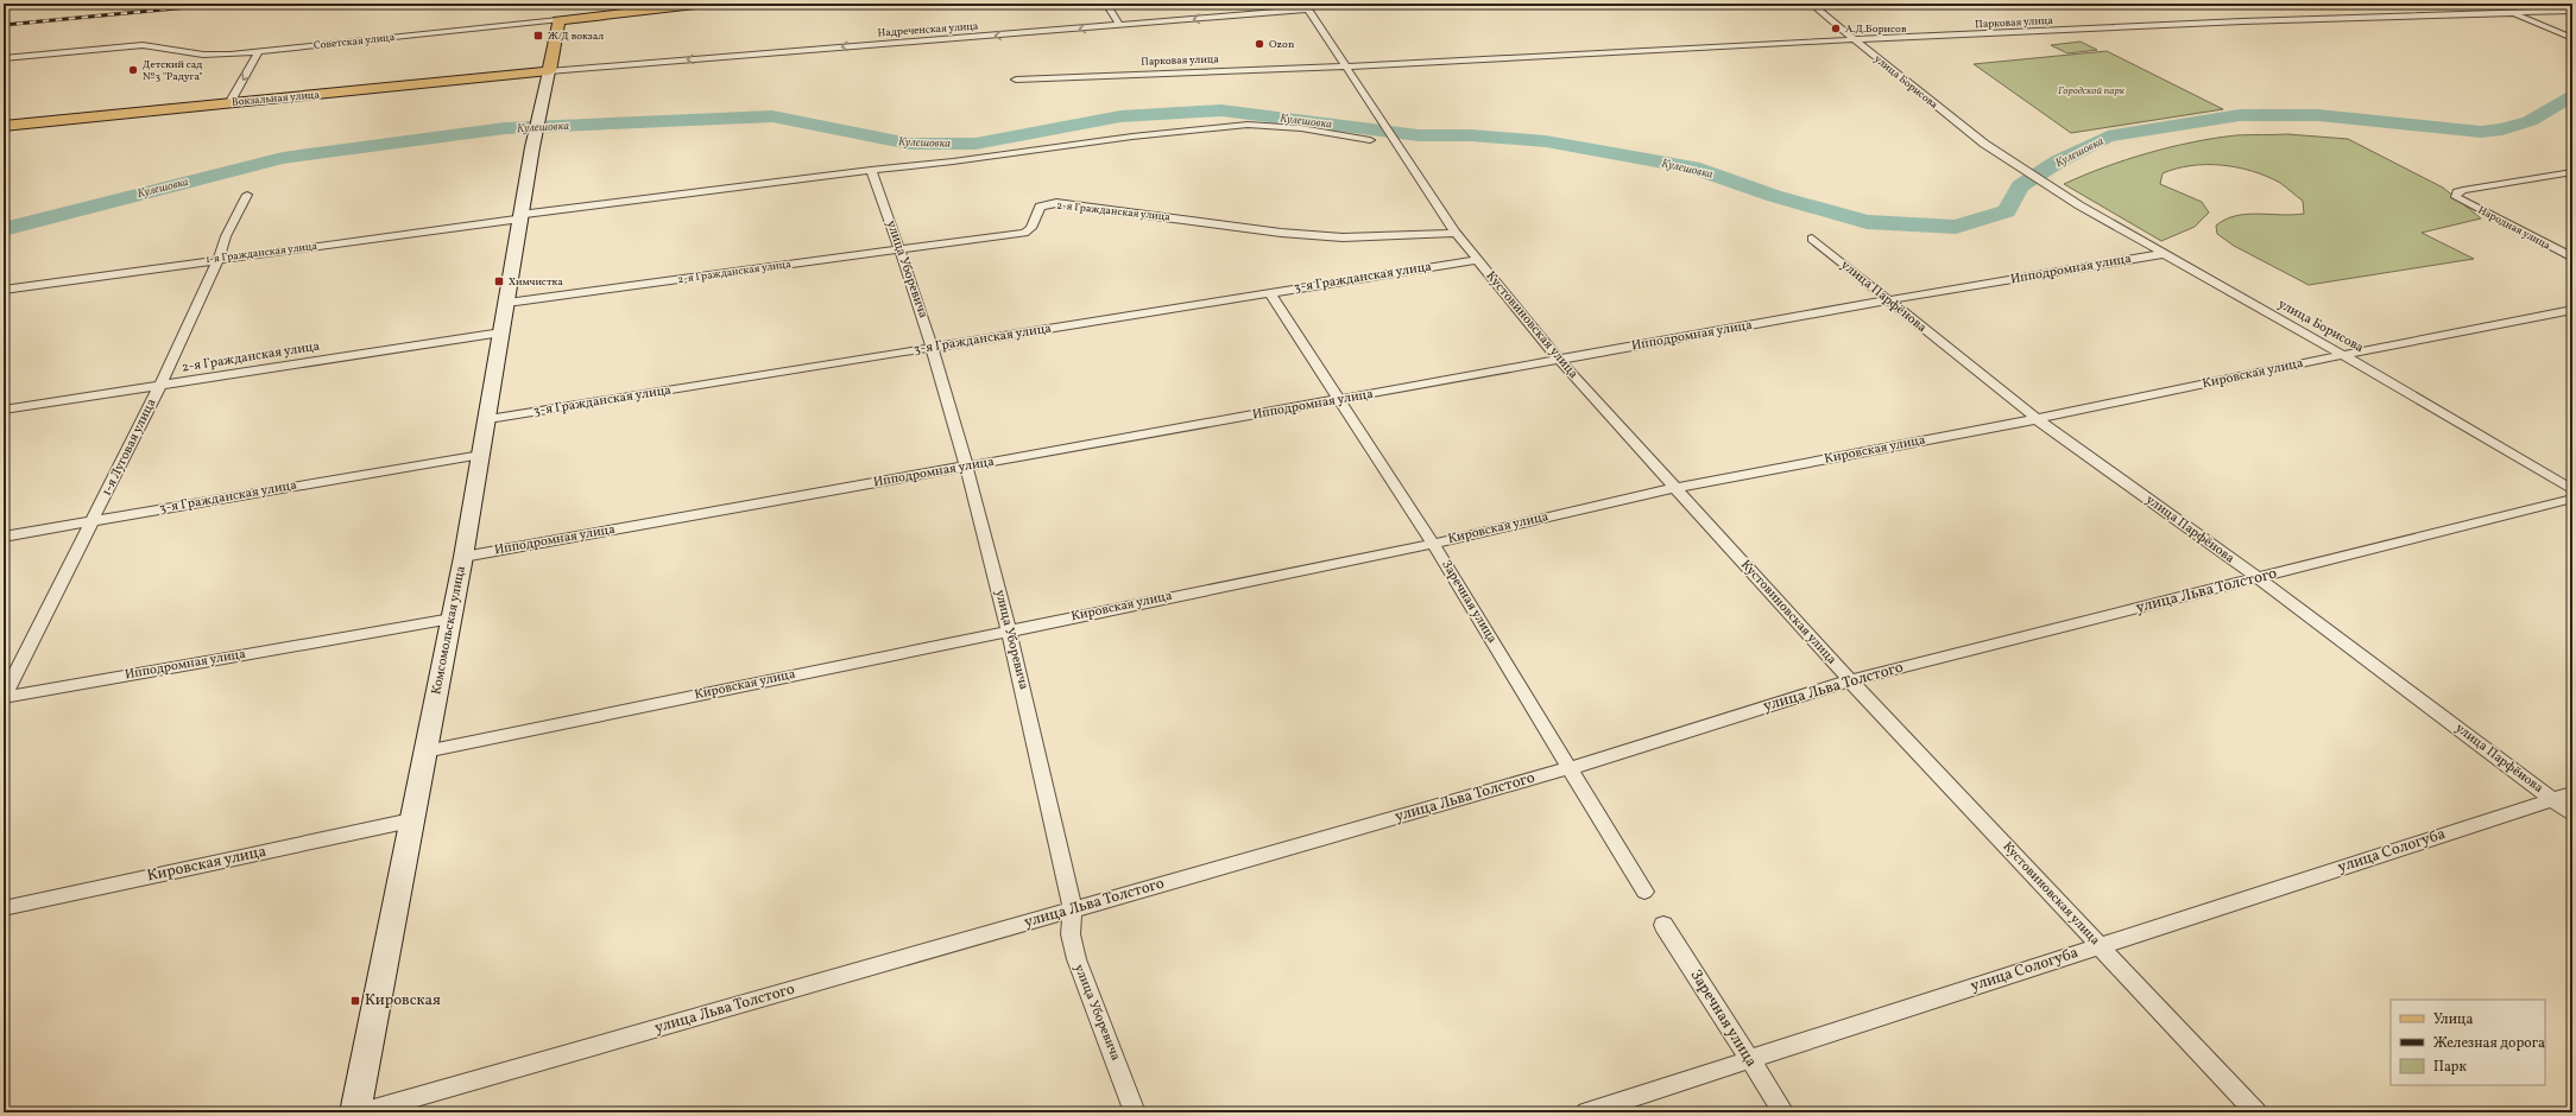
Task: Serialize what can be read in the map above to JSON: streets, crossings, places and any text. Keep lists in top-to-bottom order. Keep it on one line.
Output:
{"streets":{"main road":["Советская улица","Вокзальная улица","Комсомольская улица"],"street":["Парковая улица","Надреченская улица","улица Борисова","2-я Гражданская улица","Народная улица","1-я Гражданская улица","улица Уборевича","Ипподромная улица","3-я Гражданская улица","улица Парфёнова","Кустовиновская улица","Кировская улица","1-я Луговая улица","улица Льва Толстого","Заречная улица","улица Сологуба"]},"crossings":[["Парковая улица","улица Борисова"],["Парковая улица","Кустовиновская улица"],["Надреченская улица","Вокзальная улица"],["Надреченская улица","Комсомольская улица"],["улица Борисова","Ипподромная улица"],["улица Борисова","Кировская улица"],["Вокзальная улица","Комсомольская улица"],["2-я Гражданская улица","улица Уборевича"],["2-я Гражданская улица","Кустовиновская улица"],["2-я Гражданская улица","1-я Луговая улица"],["2-я Гражданская улица","Комсомольская улица"],["1-я Гражданская улица","улица Уборевича"],["1-я Гражданская улица","1-я Луговая улица"],["1-я Гражданская улица","Комсомольская улица"],["улица Уборевича","Ипподромная улица"],["улица Уборевича","3-я Гражданская улица"],["улица Уборевича","Кировская улица"],["улица Уборевича","улица Льва Толстого"],["Ипподромная улица","улица Парфёнова"],["Ипподромная улица","Кустовиновская улица"],["Ипподромная улица","1-я Луговая улица"],["Ипподромная улица","Заречная улица"],["Ипподромная улица","Комсомольская улица"],["3-я Гражданская улица","Кустовиновская улица"],["3-я Гражданская улица","1-я Луговая улица"],["3-я Гражданская улица","Заречная улица"],["3-я Гражданская улица","Комсомольская улица"],["улица Парфёнова","Кировская улица"],["улица Парфёнова","улица Льва Толстого"],["улица Парфёнова","улица Сологуба"],["Кустовиновская улица","Кировская улица"],["Кустовиновская улица","улица Льва Толстого"],["Кустовиновская улица","улица Сологуба"],["Кировская улица","Заречная улица"],["Кировская улица","Комсомольская улица"],["улица Льва Толстого","Заречная улица"],["Заречная улица","улица Сологуба"]],"one_way":["Надреченская улица"],"water":["Кулешовка"],"parks":["Городской парк"],"places":{"other":["А.Д.Борисов","Ozon","Детский сад №3 \"Радуга\""],"transit":["Ж/Д вокзал","Химчистка","Кировская"]},"legend":["Улица","Железная дорога","Парк"]}
